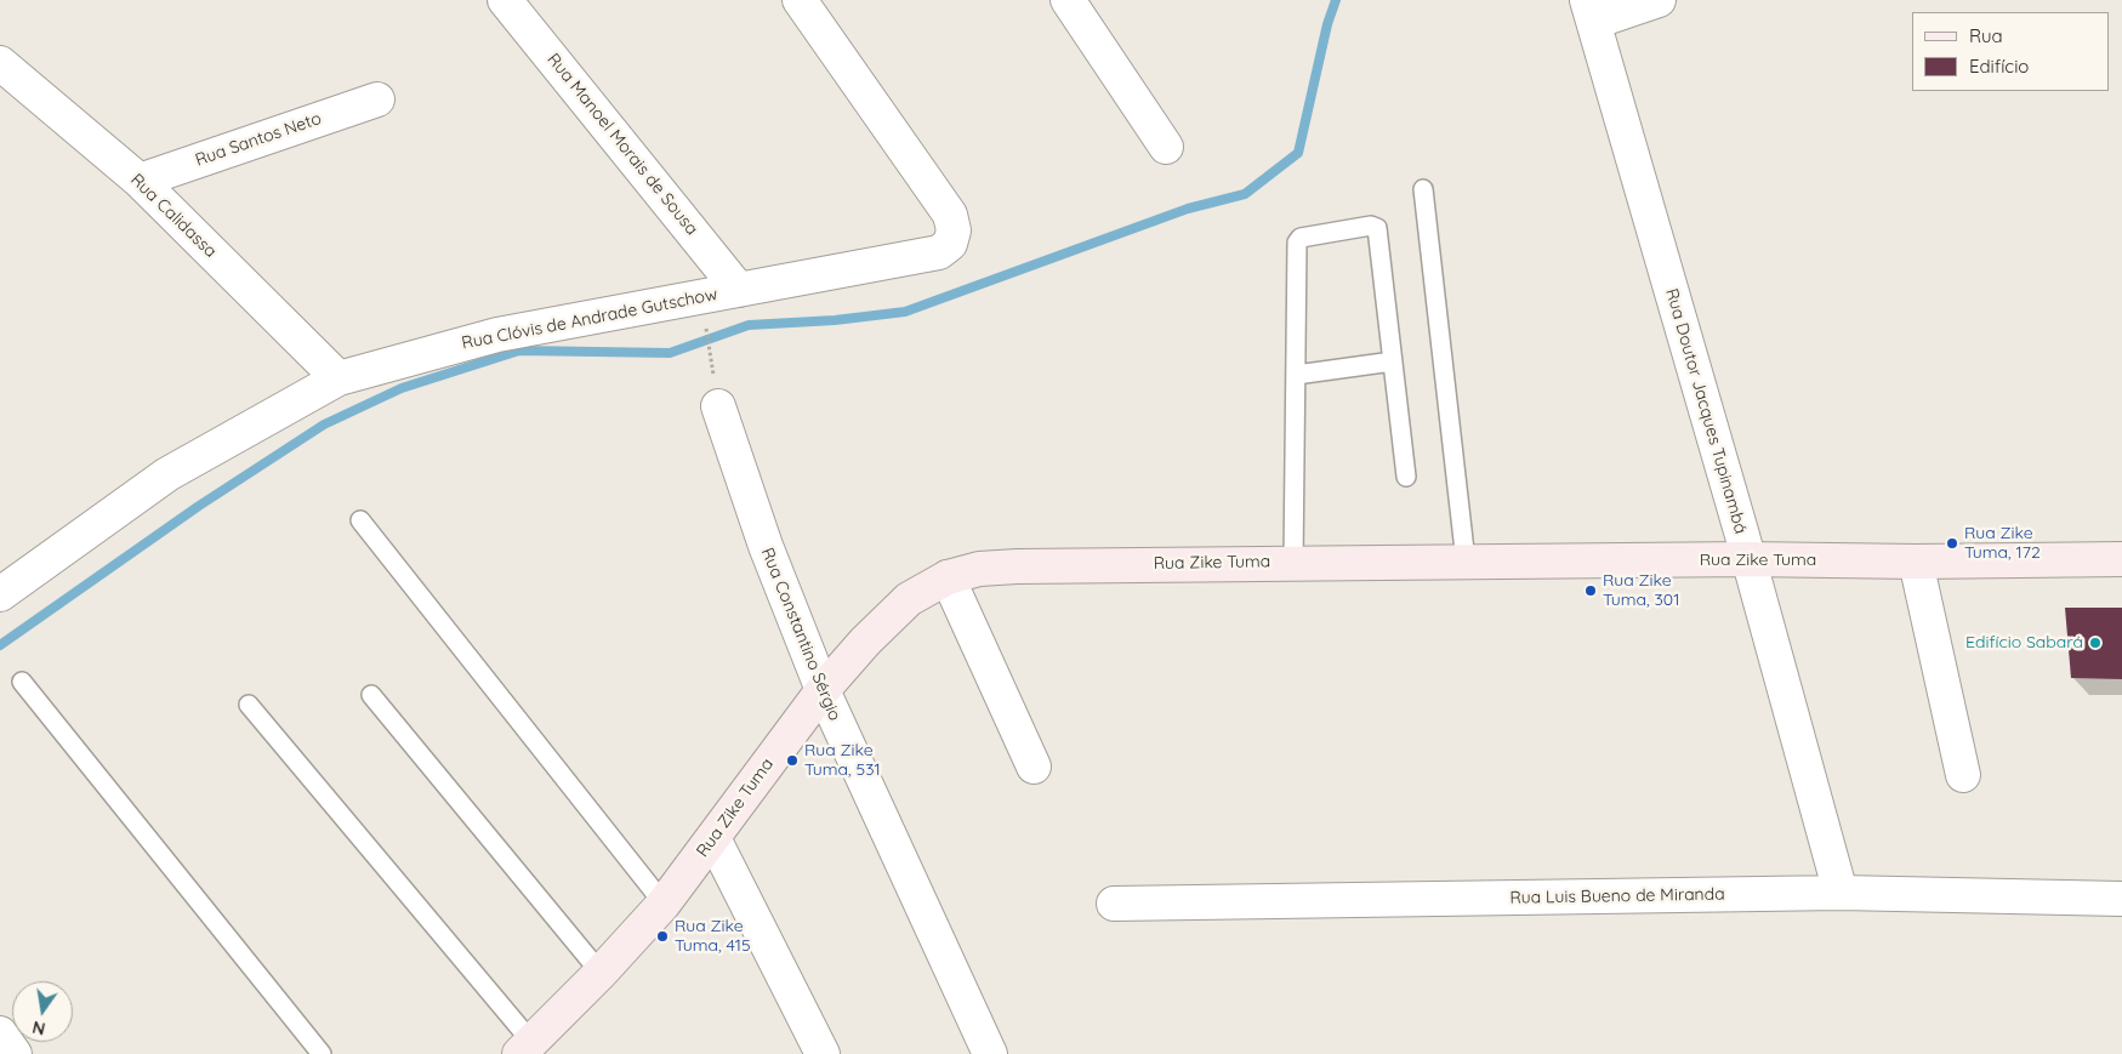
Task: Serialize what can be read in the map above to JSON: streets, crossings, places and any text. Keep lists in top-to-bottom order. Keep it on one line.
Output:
{"streets":{"street":["Rua Santos Neto","Rua Manoel Morais de Sousa","Rua Calidassa","Rua Clóvis de Andrade Gutschow","Rua Doutor Jacques Tupinambá","Rua Zike Tuma","Rua Constantino Sérgio","Rua Luis Bueno de Miranda"]},"crossings":[["Rua Santos Neto","Rua Calidassa"],["Rua Manoel Morais de Sousa","Rua Clóvis de Andrade Gutschow"],["Rua Calidassa","Rua Clóvis de Andrade Gutschow"],["Rua Doutor Jacques Tupinambá","Rua Zike Tuma"],["Rua Doutor Jacques Tupinambá","Rua Luis Bueno de Miranda"],["Rua Zike Tuma","Rua Constantino Sérgio"]],"places":["Rua Zike Tuma, 172","Rua Zike Tuma, 301","Edifício Sabará","Rua Zike Tuma, 531","Rua Zike Tuma, 415"],"legend":["Rua","Edifício"],"north":"bottom"}
